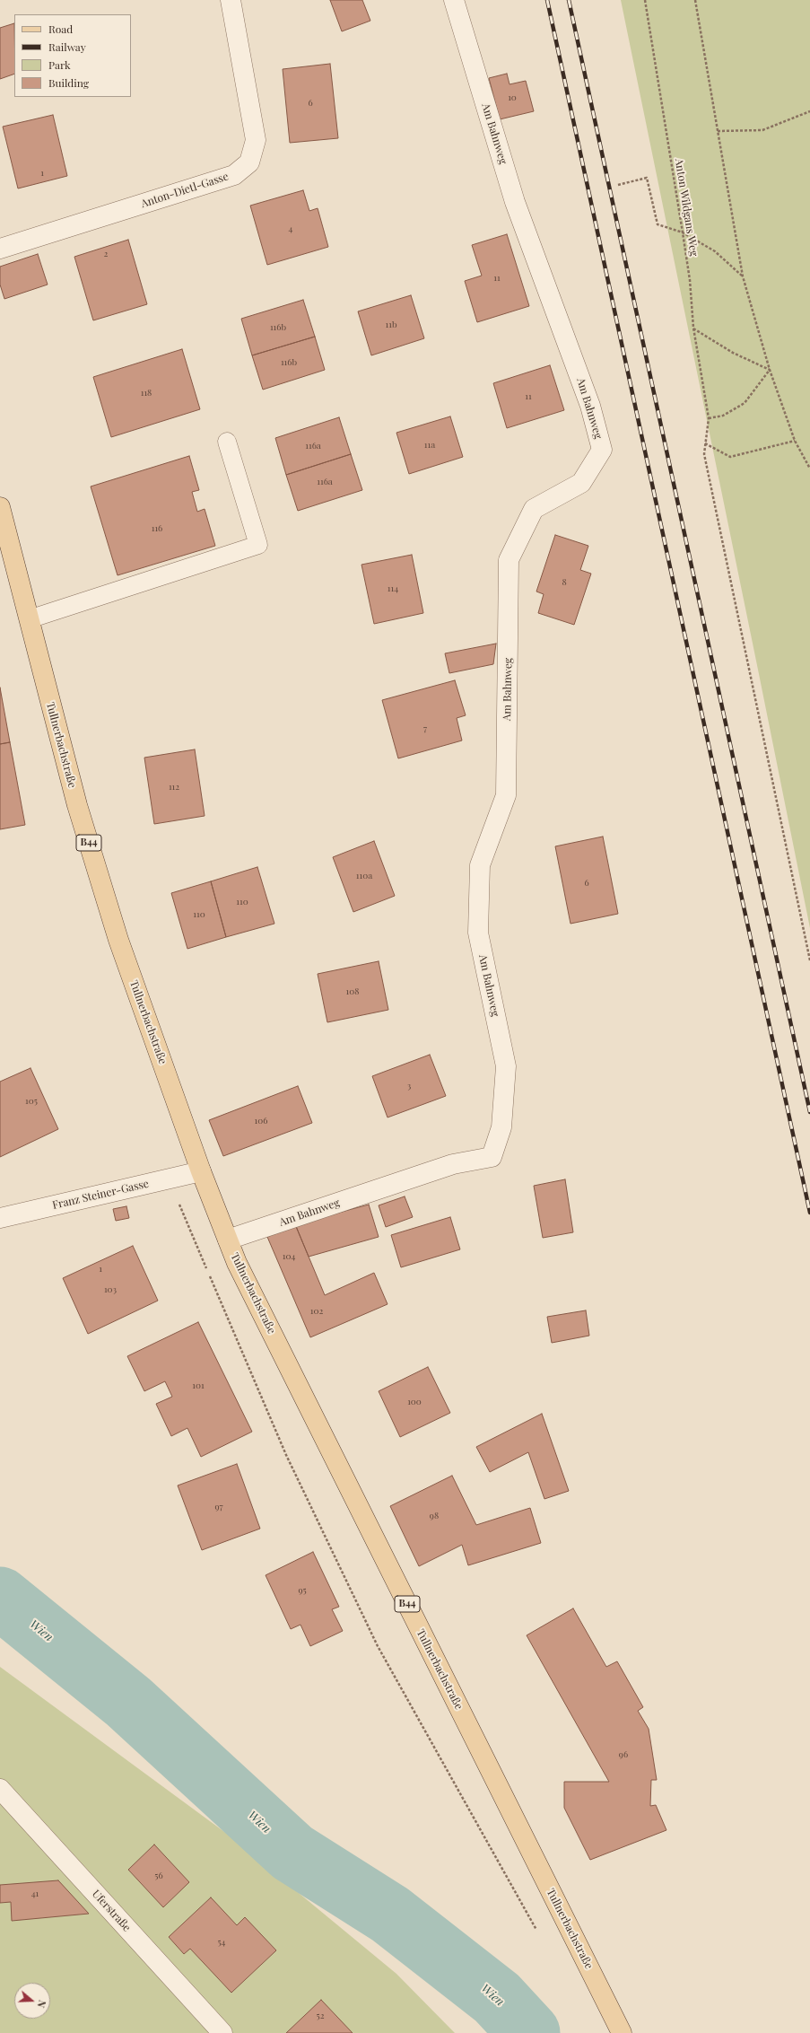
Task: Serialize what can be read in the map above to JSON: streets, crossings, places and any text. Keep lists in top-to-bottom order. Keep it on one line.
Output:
{"streets":{"main road":["Tullnerbachstraße","B44"],"street":["Am Bahnweg","Anton-Dietl-Gasse","Franz Steiner-Gasse","Uferstraße"],"path":["Anton Wildgans Weg"]},"crossings":[["Am Bahnweg","Tullnerbachstraße"],["Tullnerbachstraße","Franz Steiner-Gasse"]],"water":["Wien"],"house_numbers":["10","6","1","4","2","11","11b","116b","116b","118","11","11a","116a","116a","116","8","114","7","112","110a","6","110","110","108","3","105","106","104","1","103","102","101","100","97","98","95","96","56","41","54","52"],"legend":["Road","Railway","Park","Building"],"north":"right"}
